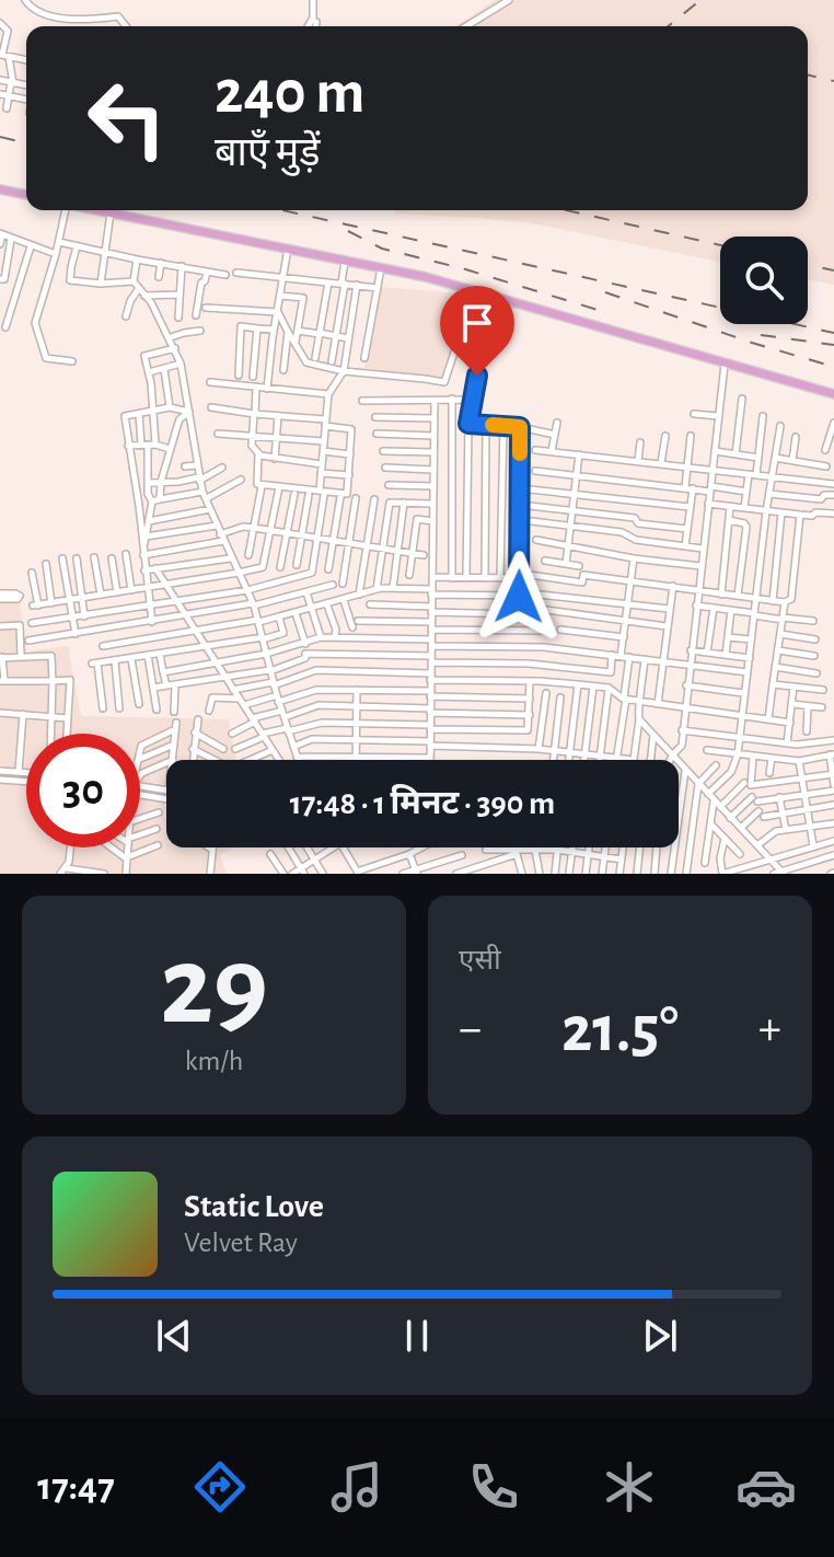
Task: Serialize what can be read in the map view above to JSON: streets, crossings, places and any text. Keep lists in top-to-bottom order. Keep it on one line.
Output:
{"page":{"turn":["240 m","बाएँ मुड़ें"],"limit":"30","trip":"17:48 · 1 मिनट · 390 m","tile":[["29","km/h"],"एसी"],"heat":["−","21.5°","+"],"song":["Static Love","Velvet Ray"],"tabs":"17:47"}}
